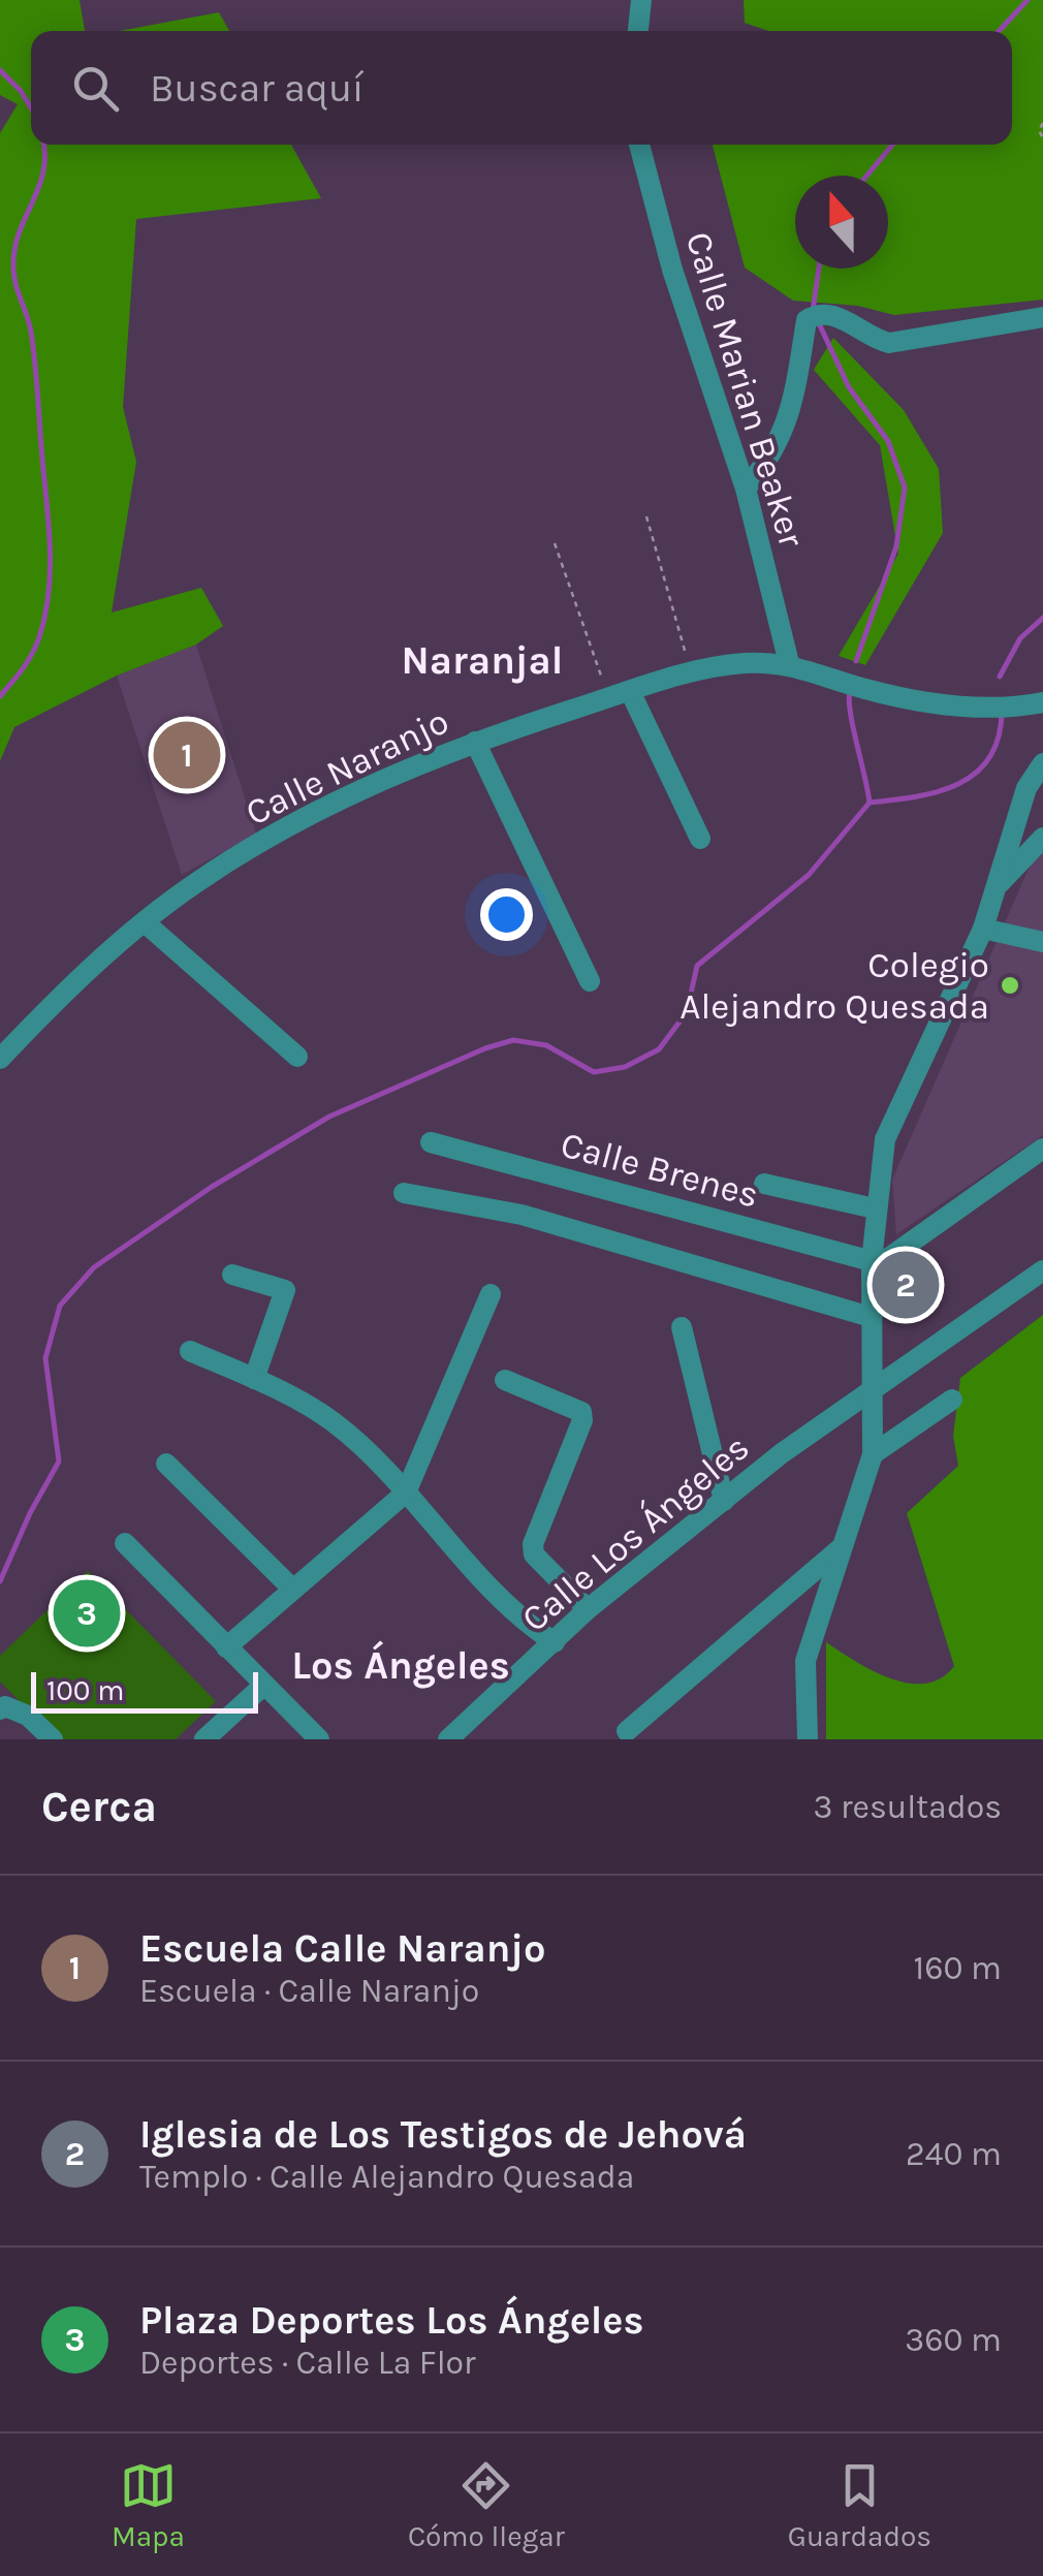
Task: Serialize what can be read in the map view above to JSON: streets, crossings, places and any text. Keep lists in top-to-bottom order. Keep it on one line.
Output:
{"streets":{"street":["Calle Marian Beaker","Calle Naranjo","Calle Brenes","Calle Los Ángeles"]},"crossings":[["Calle Marian Beaker","Calle Naranjo"]],"districts":["Naranjal","Los Ángeles"],"places":["Colegio Alejandro Quesada"],"scale_bar":"100 m","north":"top","page":{"search":"Buscar aquí","pins":["1","2","3"],"scale":"100 m","heading":["Cerca","3 resultados"],"list":[{"mark":"1","name":"Escuela Calle Naranjo","note":"Escuela · Calle Naranjo","value":"160 m"},{"mark":"2","name":"Iglesia de Los Testigos de Jehová","note":"Templo · Calle Alejandro Quesada","value":"240 m"},{"mark":"3","name":"Plaza Deportes Los Ángeles","note":"Deportes · Calle La Flor","value":"360 m"}],"nav":["Mapa","Cómo llegar","Guardados"]}}
